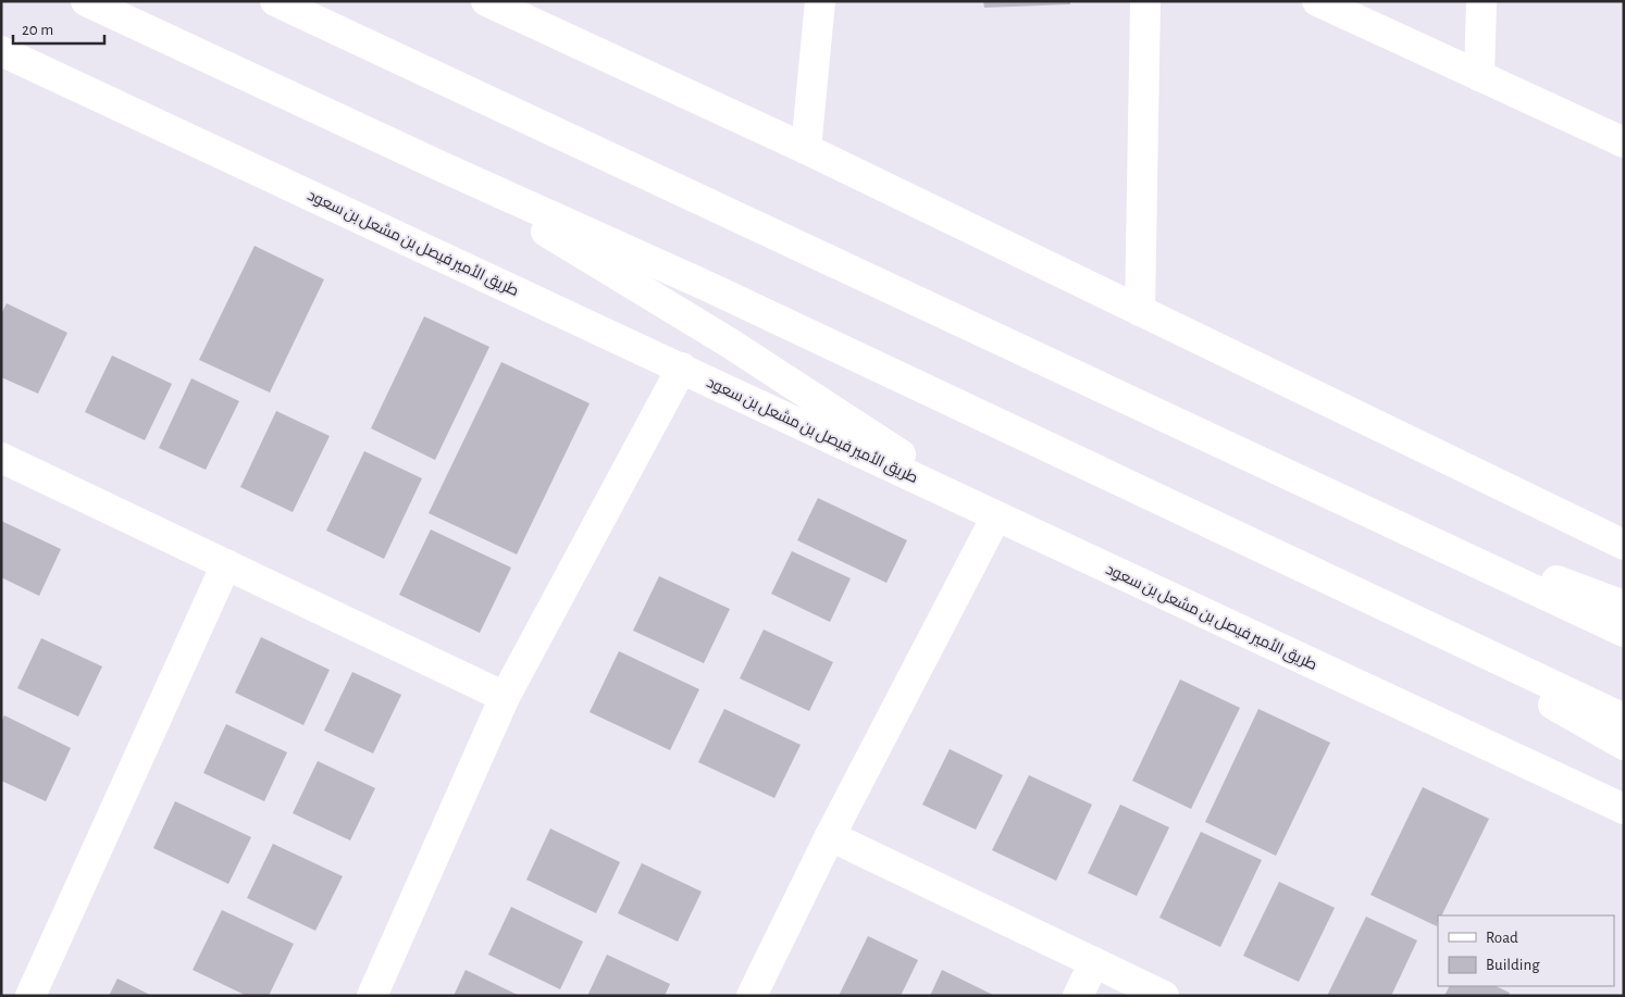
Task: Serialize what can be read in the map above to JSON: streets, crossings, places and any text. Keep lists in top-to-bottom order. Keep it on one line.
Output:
{"streets":{"main road":["طريق الأمير فيصل بن مشعل بن سعود"]},"legend":["Road","Building"],"scale_bar":"20 m"}
